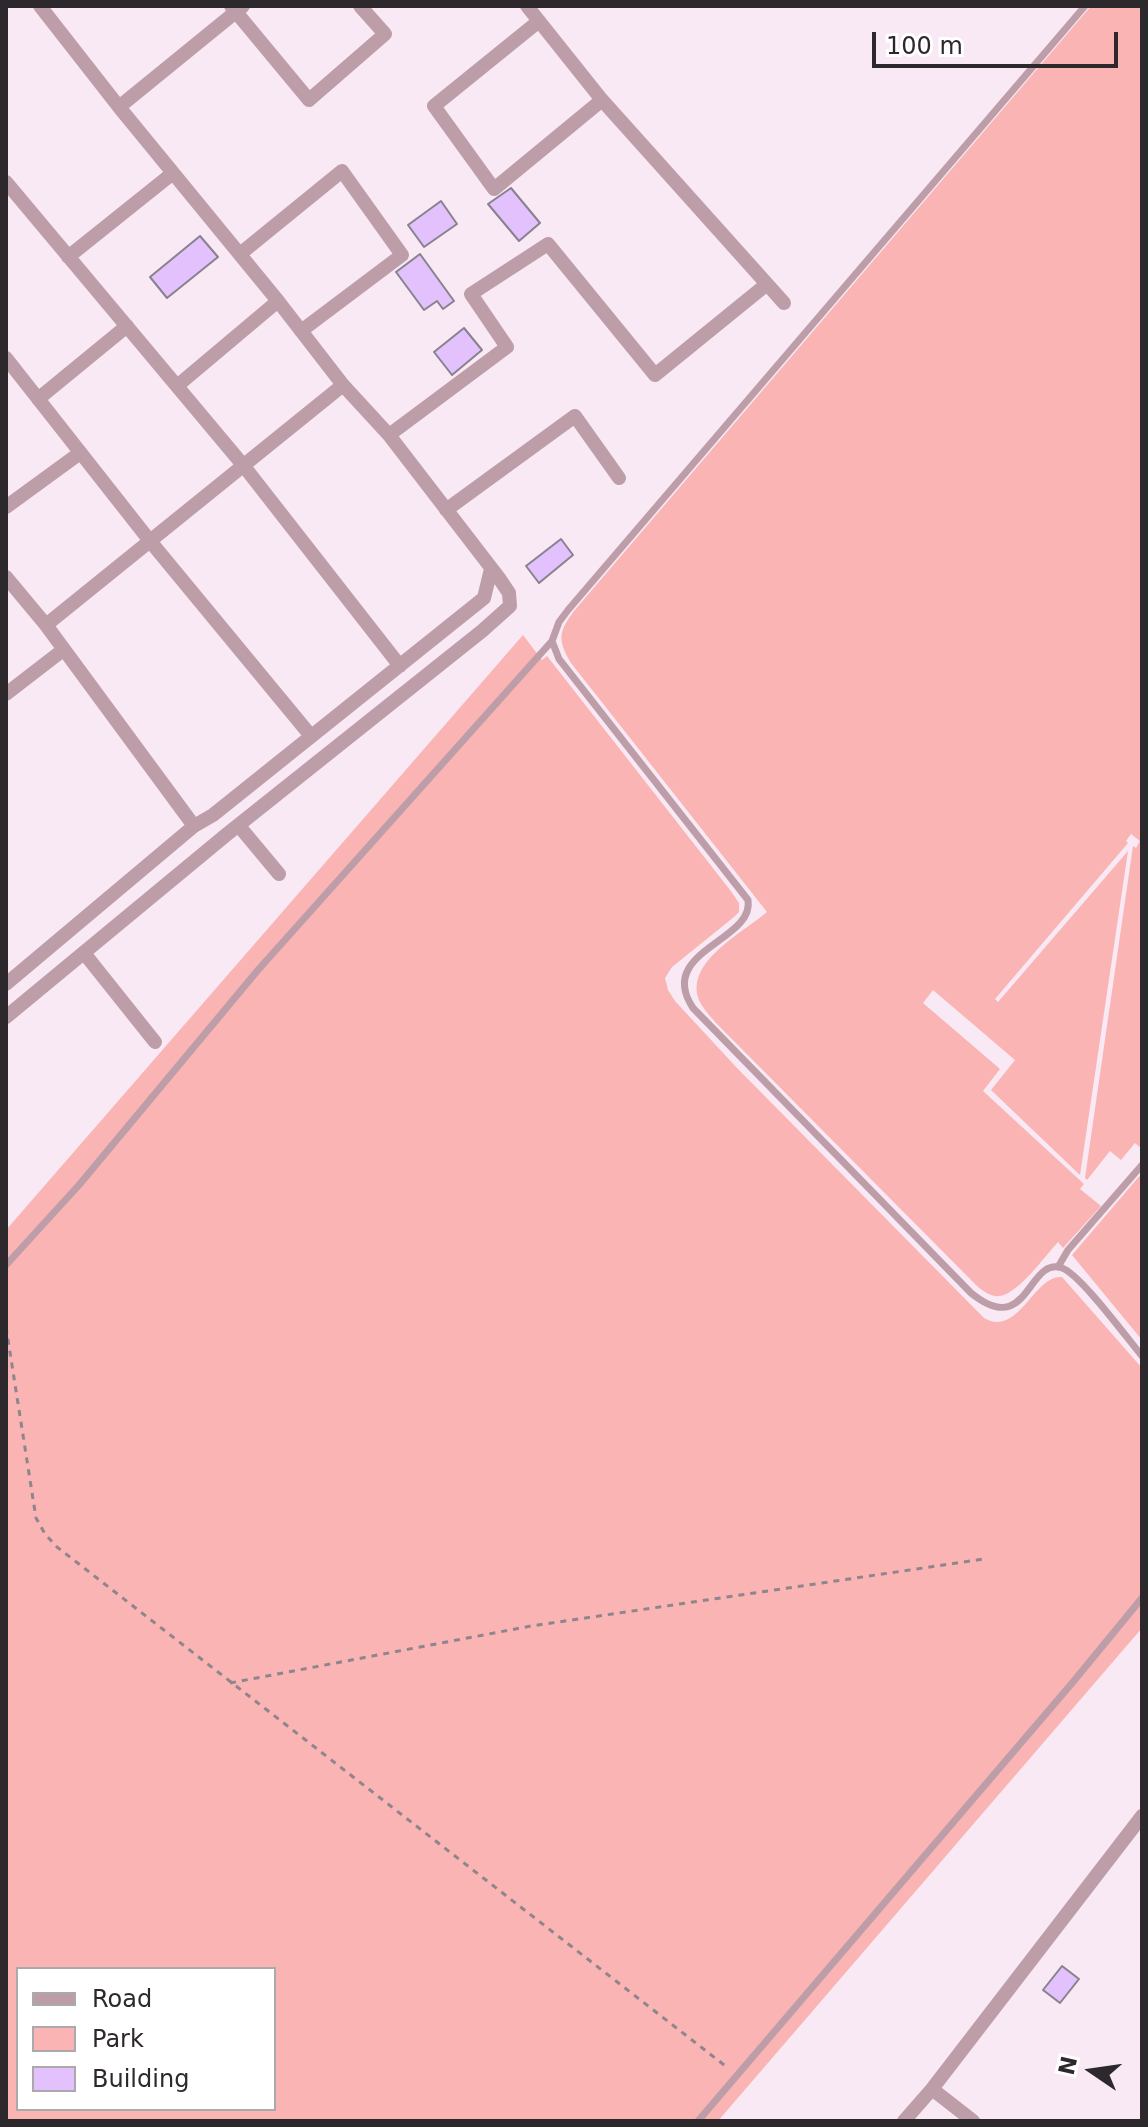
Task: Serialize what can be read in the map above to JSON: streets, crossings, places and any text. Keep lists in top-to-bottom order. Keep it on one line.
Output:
{"legend":["Road","Park","Building"],"scale_bar":"100 m","north":"left"}
